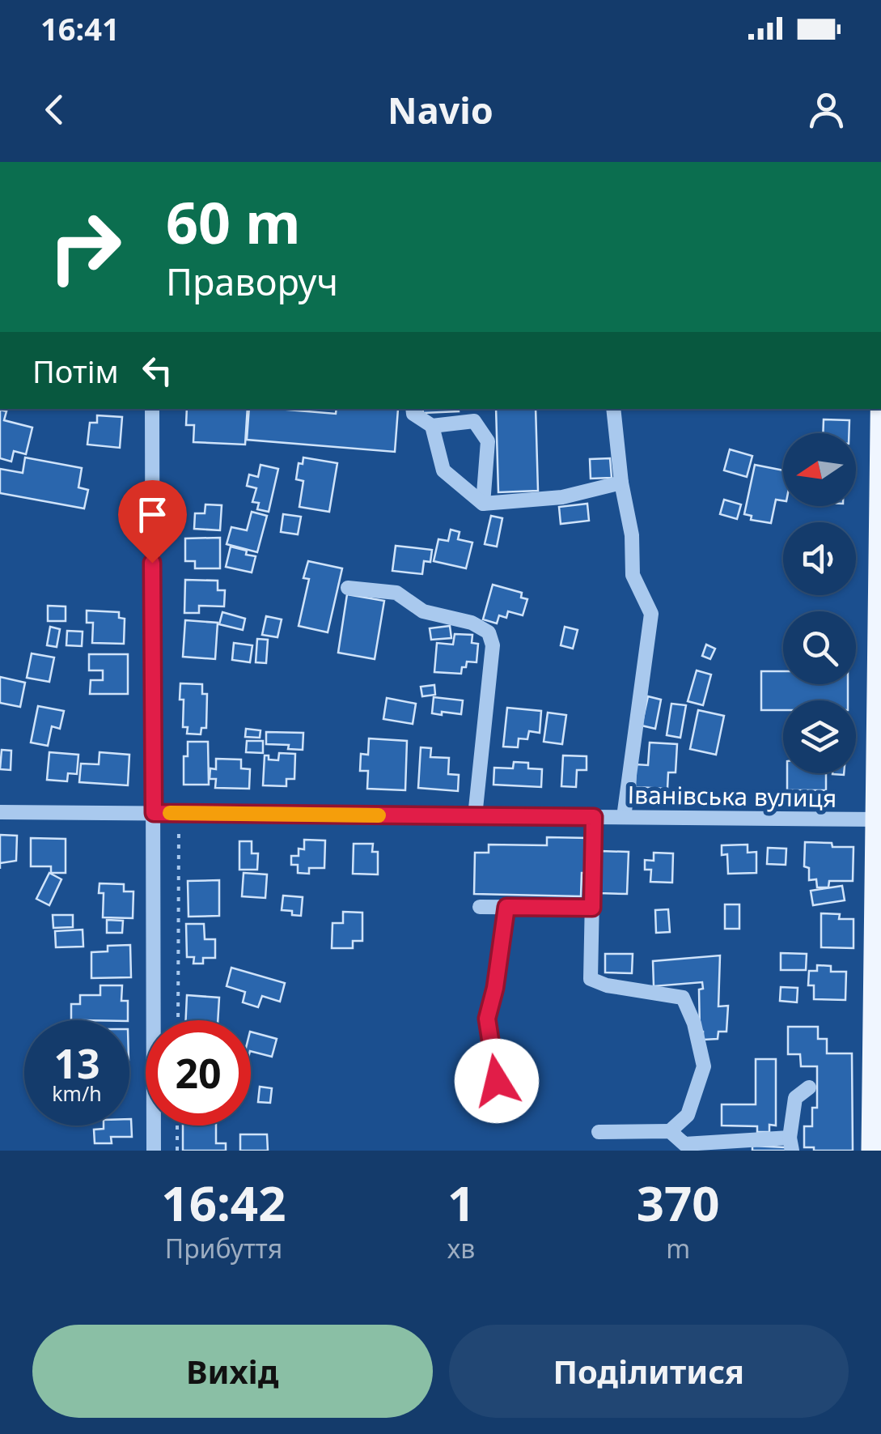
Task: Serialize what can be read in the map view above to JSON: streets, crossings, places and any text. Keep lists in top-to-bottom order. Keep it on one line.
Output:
{"streets":{"street":["Іванівська вулиця"]},"north":"left","page":{"status":"16:41","header":"Navio","turn":["60 m","Праворуч"],"then":"Потім","speed":"13 km/h","limit":"20","eta":["16:42","Прибуття","1","хв","370","m"],"buttons":["Вихід","Поділитися"]}}
